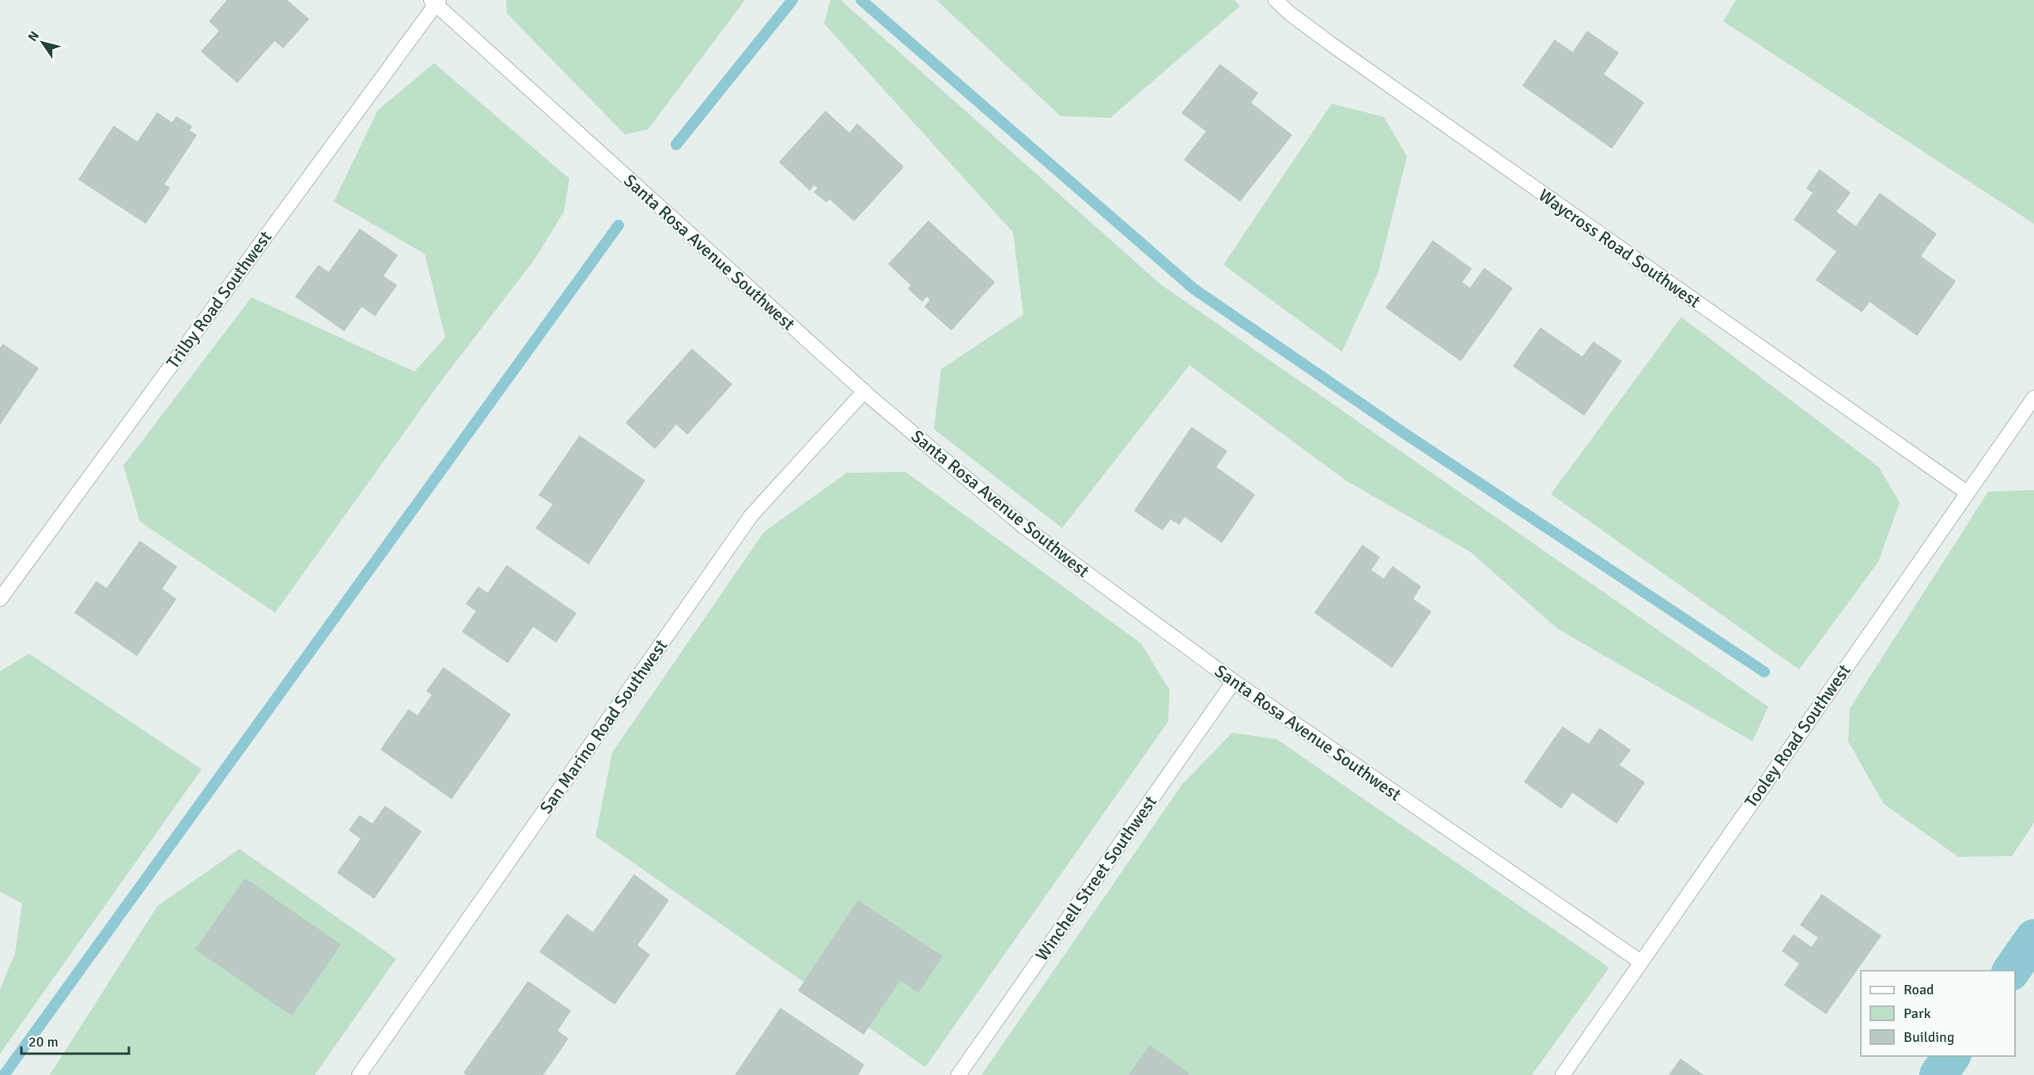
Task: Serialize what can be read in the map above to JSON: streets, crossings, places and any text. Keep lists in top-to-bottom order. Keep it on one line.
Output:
{"streets":{"street":["Waycross Road Southwest","Santa Rosa Avenue Southwest","Trilby Road Southwest","San Marino Road Southwest","Tooley Road Southwest","Winchell Street Southwest"]},"crossings":[["Waycross Road Southwest","Tooley Road Southwest"],["Santa Rosa Avenue Southwest","Trilby Road Southwest"],["Santa Rosa Avenue Southwest","San Marino Road Southwest"],["Santa Rosa Avenue Southwest","Tooley Road Southwest"],["Santa Rosa Avenue Southwest","Winchell Street Southwest"]],"legend":["Road","Park","Building"],"scale_bar":"20 m","north":"top left"}
